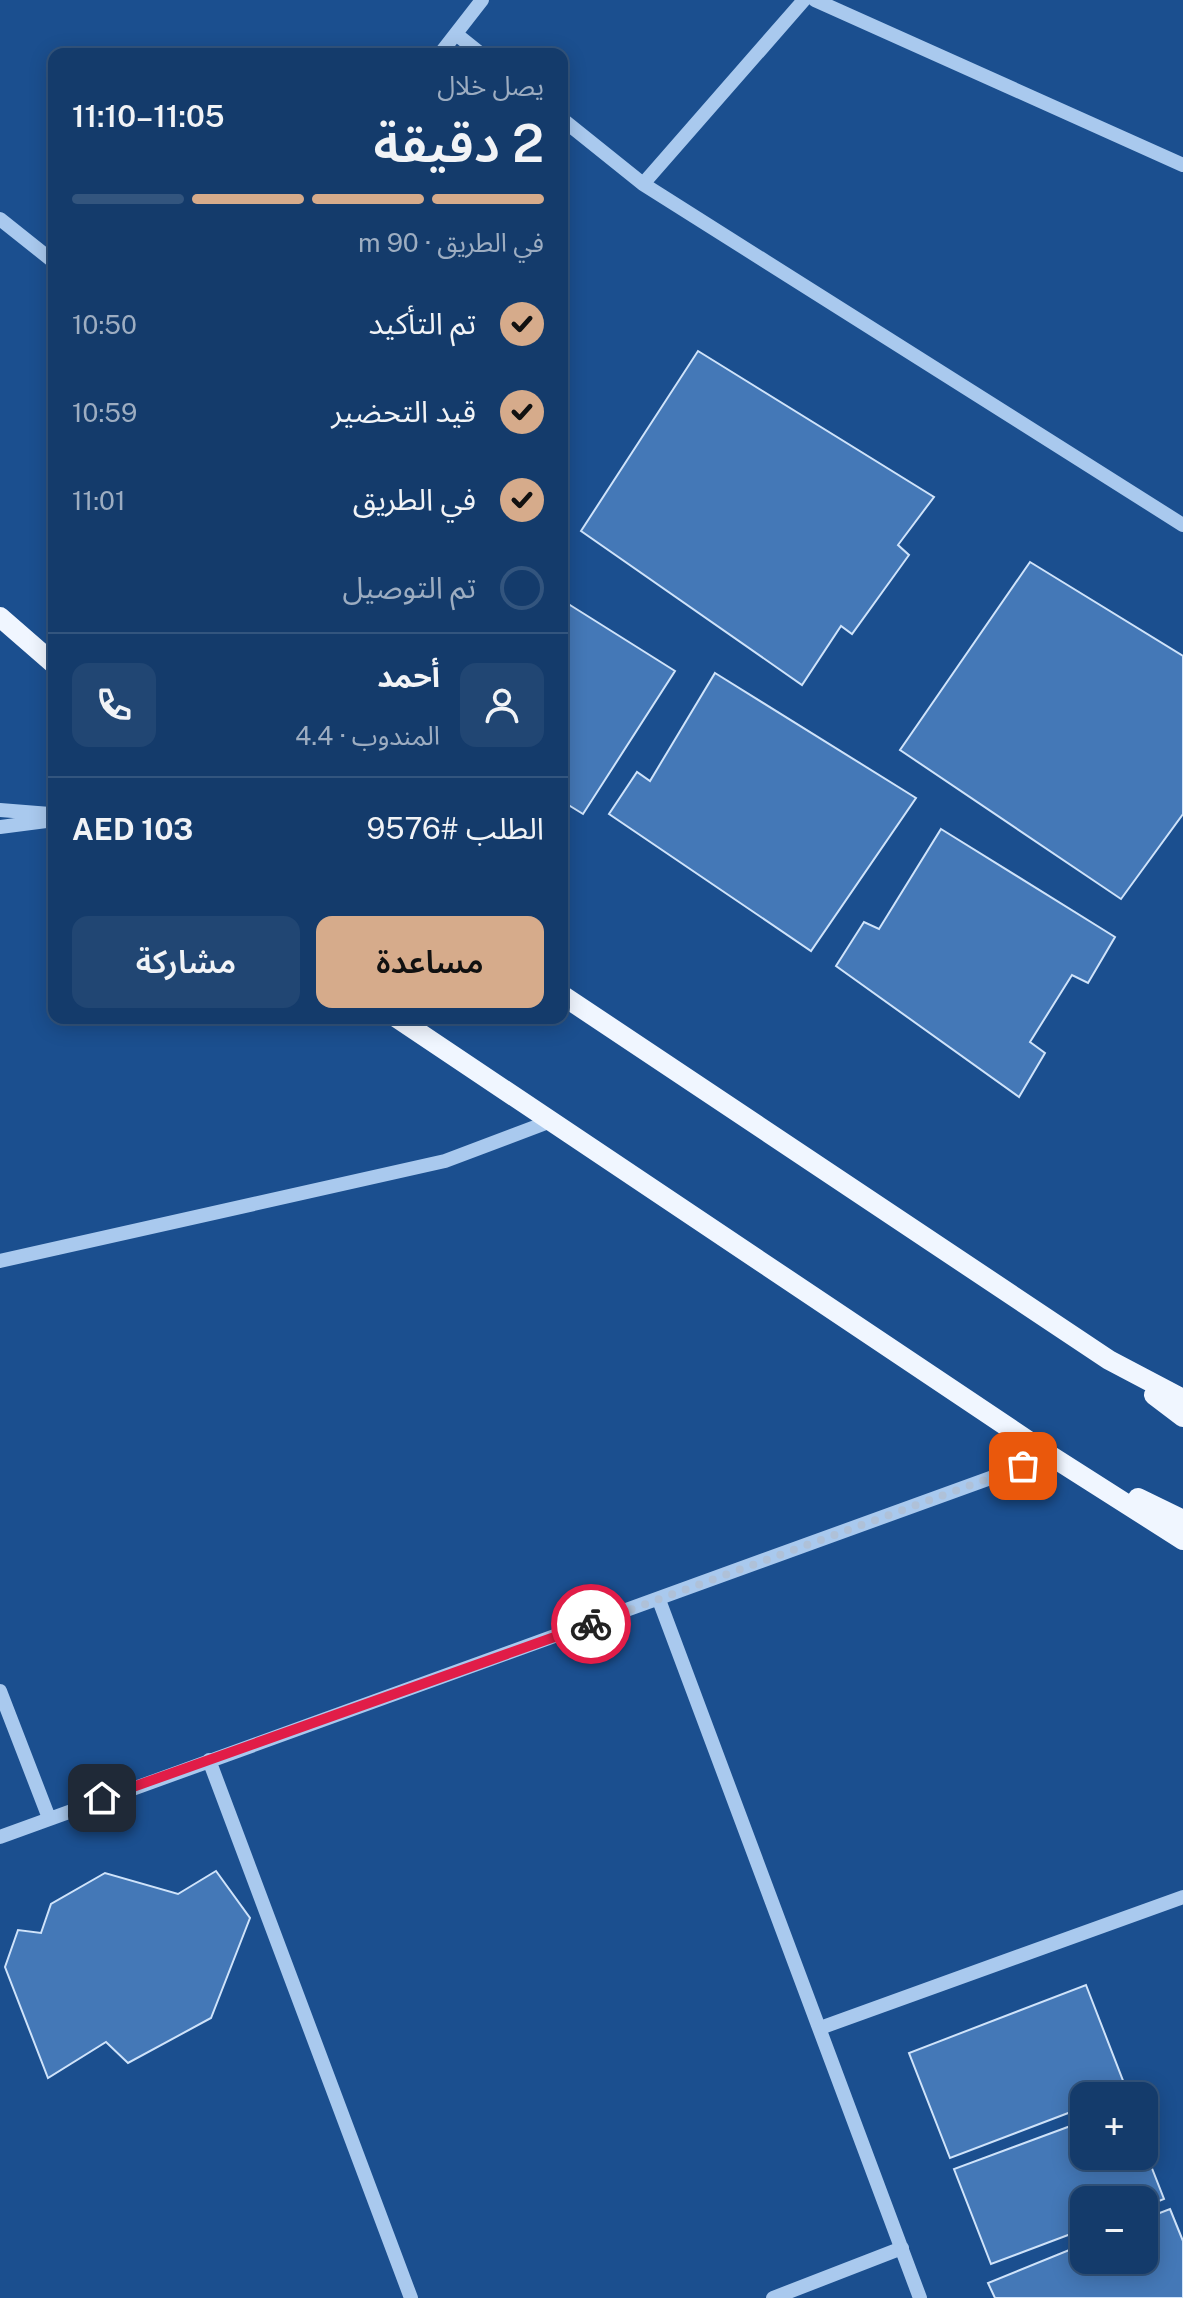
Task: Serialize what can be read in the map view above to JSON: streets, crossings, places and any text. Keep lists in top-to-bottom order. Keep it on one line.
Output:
{"page":{"heading":["2 دقيقة","يصل خلال","11:05–11:10"],"panel":["أحمد","المندوب · 4.4","الطلب #9576","AED 103"],"bar":"في الطريق · 90 m","list":[["تم التأكيد","10:50"],["قيد التحضير","10:59"],["في الطريق","11:01"],"تم التوصيل"],"buttons":["مساعدة","مشاركة"],"map_buttons":["+","−"]}}
